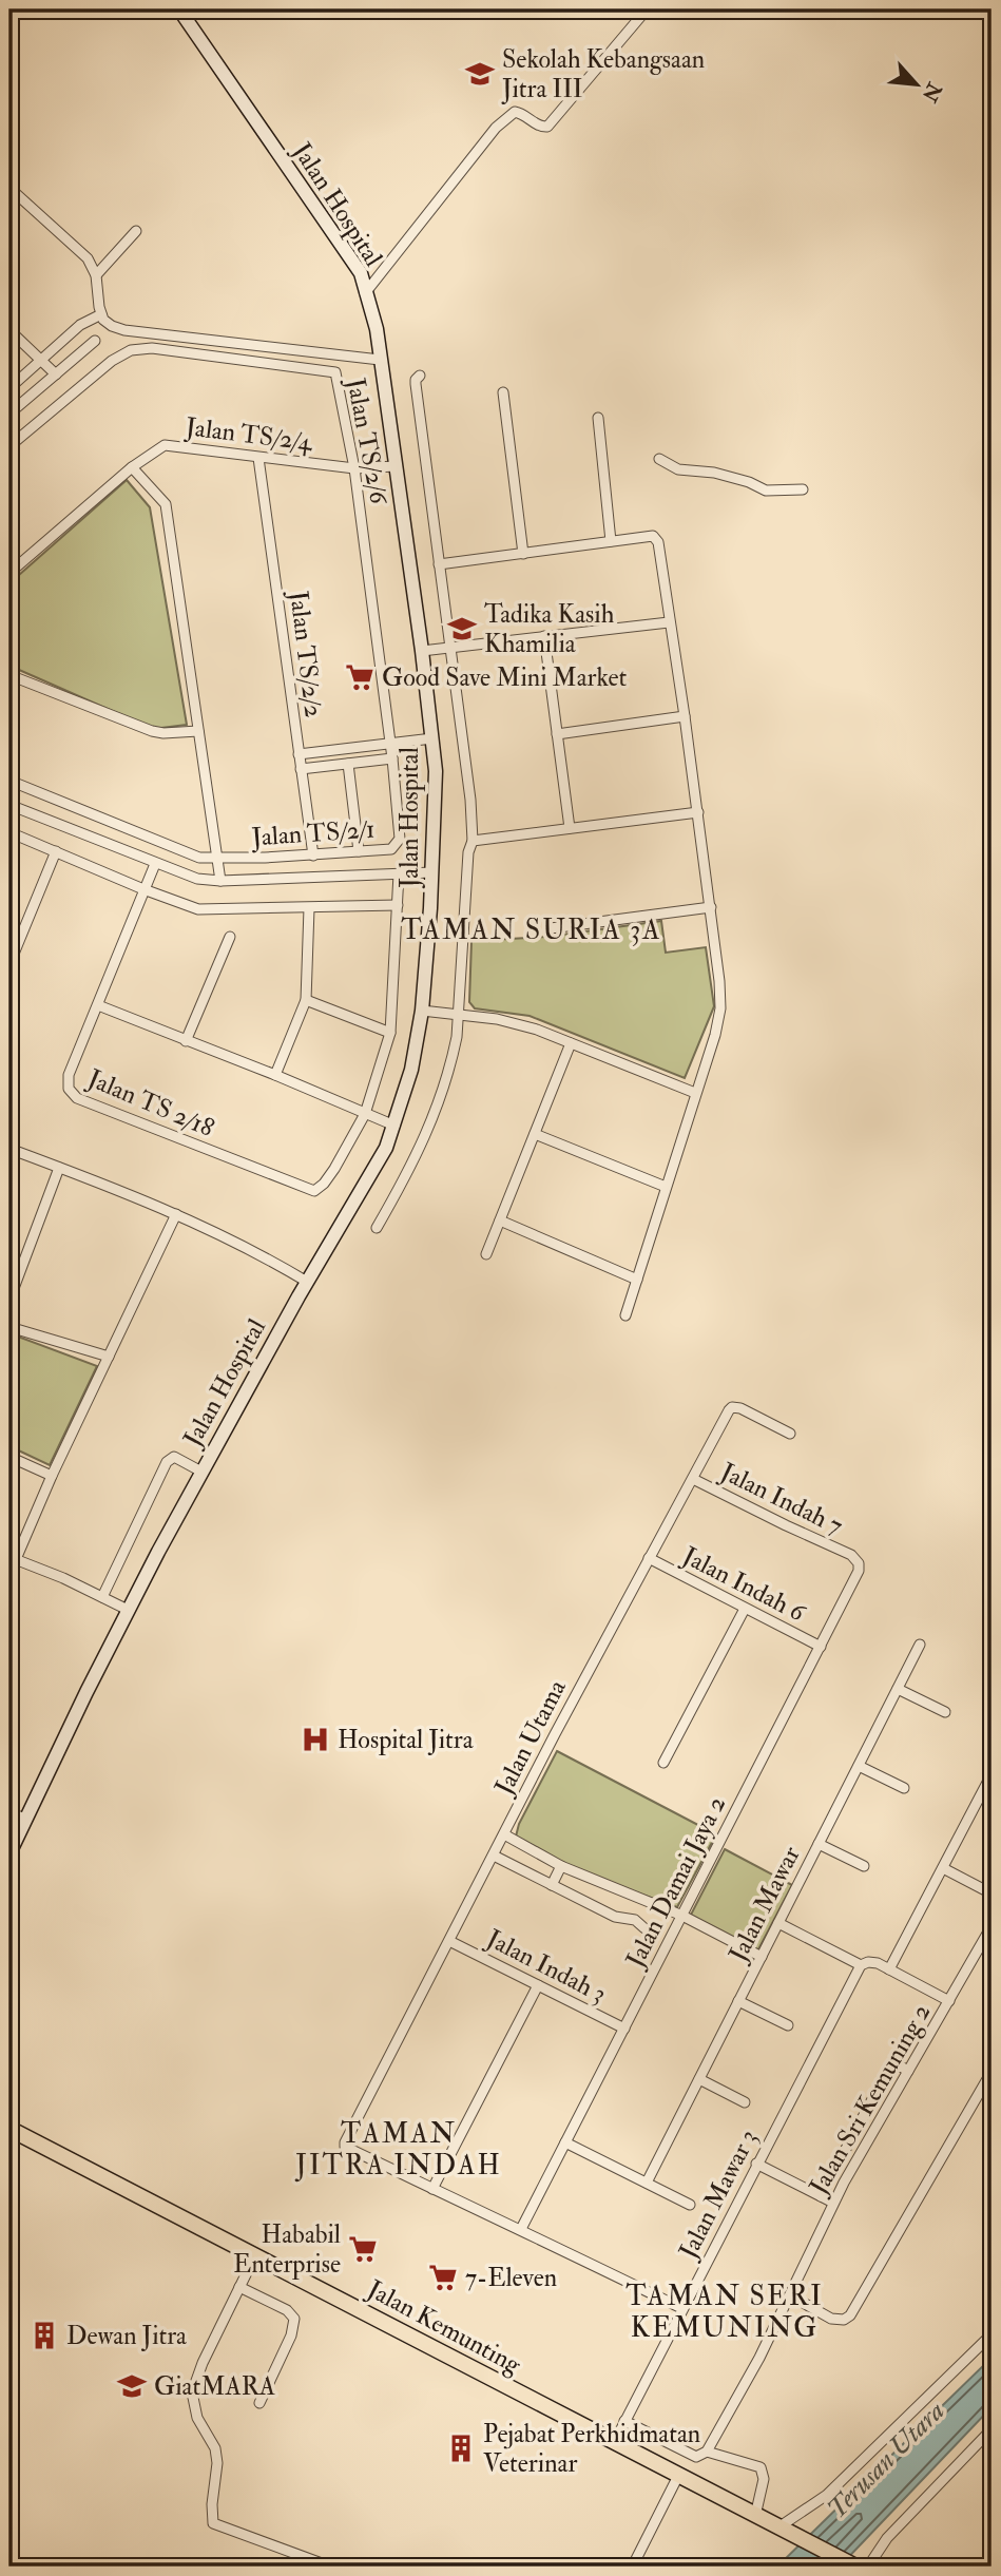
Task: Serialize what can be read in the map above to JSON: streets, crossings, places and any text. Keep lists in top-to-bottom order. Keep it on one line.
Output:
{"streets":{"main road":["Jalan Kemunting"],"street":["Jalan Hospital","Jalan TS/2/4","Jalan TS/2/6","Jalan TS/2/2","Jalan TS/2/1","Jalan TS 2/18","Jalan Indah 7","Jalan Indah 6","Jalan Utama","Jalan Damai Jaya 2","Jalan Mawar","Jalan Indah 3","Jalan Sri Kemuning 2","Jalan Mawar 3"]},"crossings":[["Jalan Hospital","Jalan TS/2/4"],["Jalan TS/2/4","Jalan TS/2/6"],["Jalan TS/2/4","Jalan TS/2/2"],["Jalan TS/2/6","Jalan TS/2/1"],["Jalan TS/2/2","Jalan TS/2/1"],["Jalan Indah 7","Jalan Utama"],["Jalan Indah 7","Jalan Damai Jaya 2"],["Jalan Indah 6","Jalan Utama"],["Jalan Indah 6","Jalan Damai Jaya 2"],["Jalan Utama","Jalan Indah 3"],["Jalan Damai Jaya 2","Jalan Indah 3"],["Jalan Mawar 3","Jalan Kemunting"]],"districts":["TAMAN SURIA 3A","TAMAN JITRA INDAH","TAMAN SERI KEMUNING"],"water":["Terusan Utara"],"places":{"school or university":["Sekolah Kebangsaan Jitra III","Tadika Kasih Khamilia","GiatMARA"],"supermarket":["Good Save Mini Market","Hababil Enterprise","7-Eleven"],"hospital":["Hospital Jitra"],"building":["Dewan Jitra","Pejabat Perkhidmatan Veterinar"]},"north":"bottom right"}
